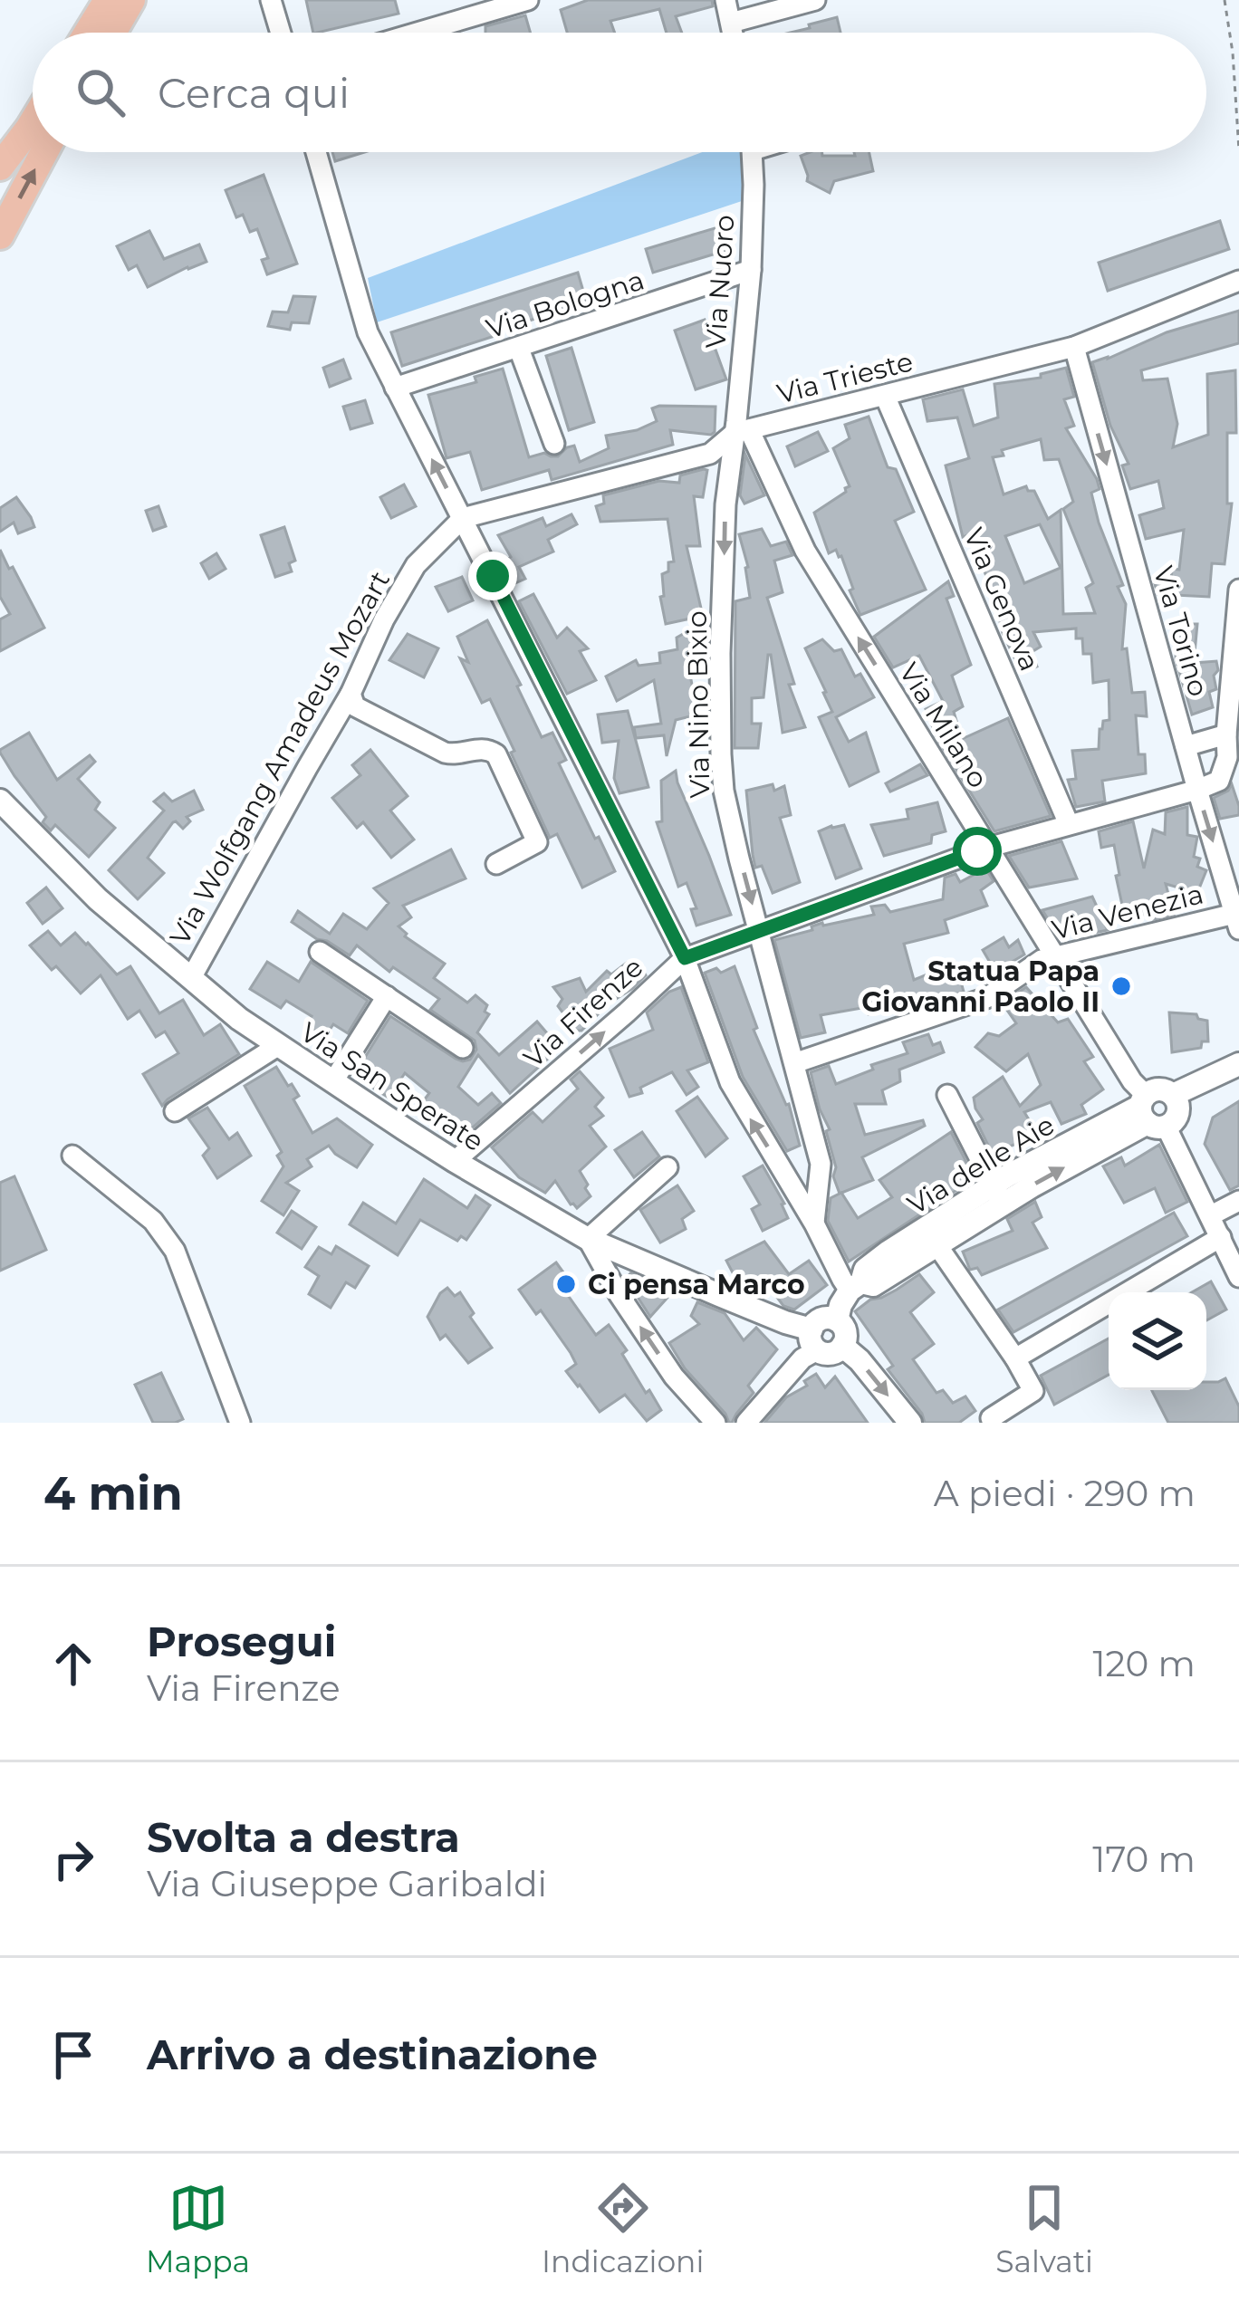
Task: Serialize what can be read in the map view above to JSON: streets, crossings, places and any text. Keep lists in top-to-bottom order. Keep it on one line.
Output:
{"streets":{"street":["Via Nuoro","Via Bologna","Via Trieste","Via Genova","Via Torino","Via Nino Bixio","Via Milano","Via Wolfgang Amadeus Mozart","Via Venezia","Via Firenze","Via San Sperate","Via delle Aie"]},"crossings":[["Via Nuoro","Via Bologna"],["Via Nuoro","Via Trieste"],["Via Nuoro","Via Nino Bixio"],["Via Nuoro","Via Milano"],["Via Trieste","Via Genova"],["Via Trieste","Via Torino"],["Via Trieste","Via Nino Bixio"],["Via Trieste","Via Milano"],["Via Trieste","Via Wolfgang Amadeus Mozart"],["Via Genova","Via Firenze"],["Via Torino","Via Venezia"],["Via Torino","Via Firenze"],["Via Nino Bixio","Via Milano"],["Via Nino Bixio","Via Venezia"],["Via Nino Bixio","Via Firenze"],["Via Milano","Via Venezia"],["Via Milano","Via Firenze"],["Via Milano","Via delle Aie"],["Via Wolfgang Amadeus Mozart","Via San Sperate"],["Via Firenze","Via San Sperate"],["Via San Sperate","Via delle Aie"]],"one_way":["Via Torino","Via Milano"],"places":["Statua Papa Giovanni Paolo II","Ci pensa Marco"],"page":{"search":"Cerca qui","heading":["4 min","A piedi · 290 m"],"list":[["Prosegui","Via Firenze","120 m"],["Svolta a destra","Via Giuseppe Garibaldi","170 m"],"Arrivo a destinazione"],"nav":["Mappa","Indicazioni","Salvati"]}}
